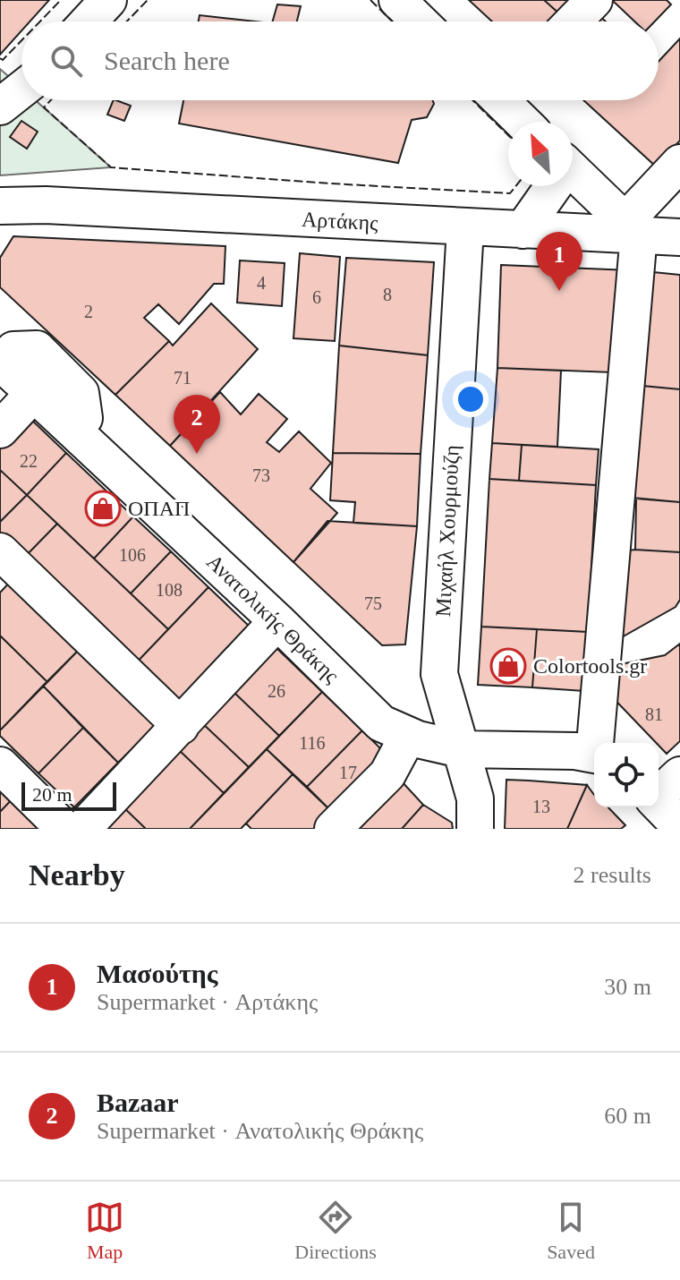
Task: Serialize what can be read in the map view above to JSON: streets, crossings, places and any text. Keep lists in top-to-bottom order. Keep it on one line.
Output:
{"streets":{"street":["Αρτάκης","Μιχαήλ Χουρμούζη","Ανατολικής Θράκης"]},"crossings":[["Αρτάκης","Μιχαήλ Χουρμούζη"],["Μιχαήλ Χουρμούζη","Ανατολικής Θράκης"]],"places":{"shop":["ΟΠΑΠ","Colortools.gr"]},"house_numbers":["4","8","6","2","71","22","73","106","108","75","26","81","116","17","13"],"scale_bar":"20 m","north":"top left","page":{"search":"Search here","pins":["1","2"],"scale":"20 m","heading":["Nearby","2 results"],"list":[{"mark":"1","name":"Μασούτης","note":"Supermarket · Αρτάκης","value":"30 m"},{"mark":"2","name":"Bazaar","note":"Supermarket · Ανατολικής Θράκης","value":"60 m"}],"nav":["Map","Directions","Saved"]}}
